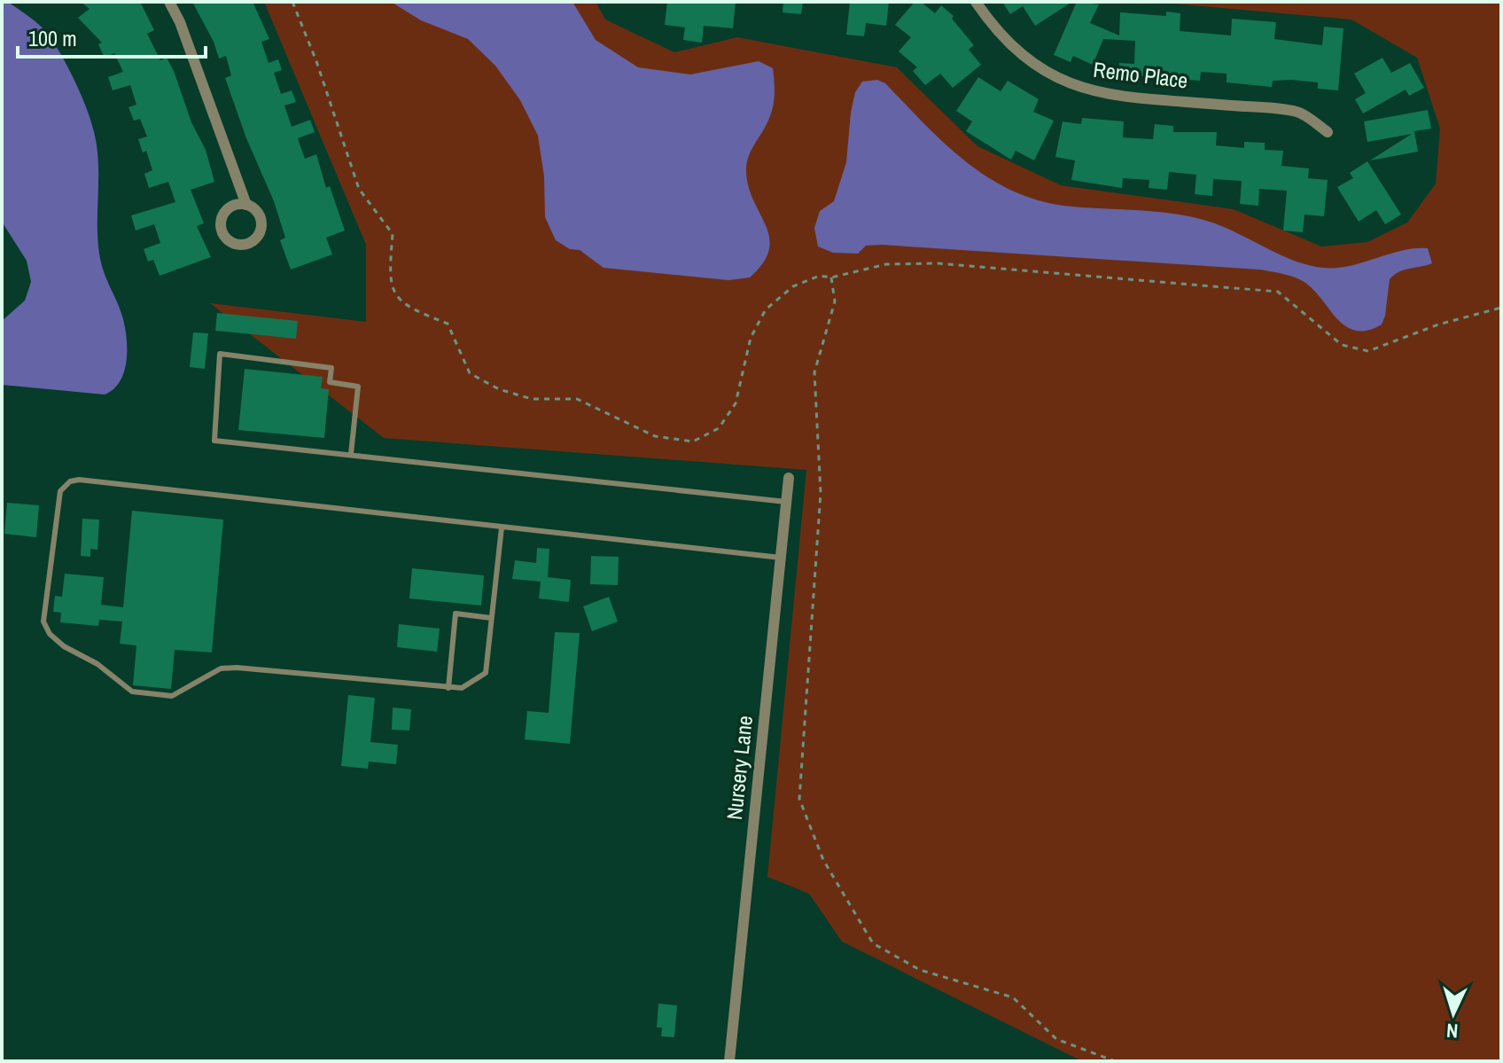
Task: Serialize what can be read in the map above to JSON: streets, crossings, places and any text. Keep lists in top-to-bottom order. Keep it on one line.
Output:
{"streets":{"street":["Remo Place","Nursery Lane"]},"scale_bar":"100 m","north":"bottom"}
